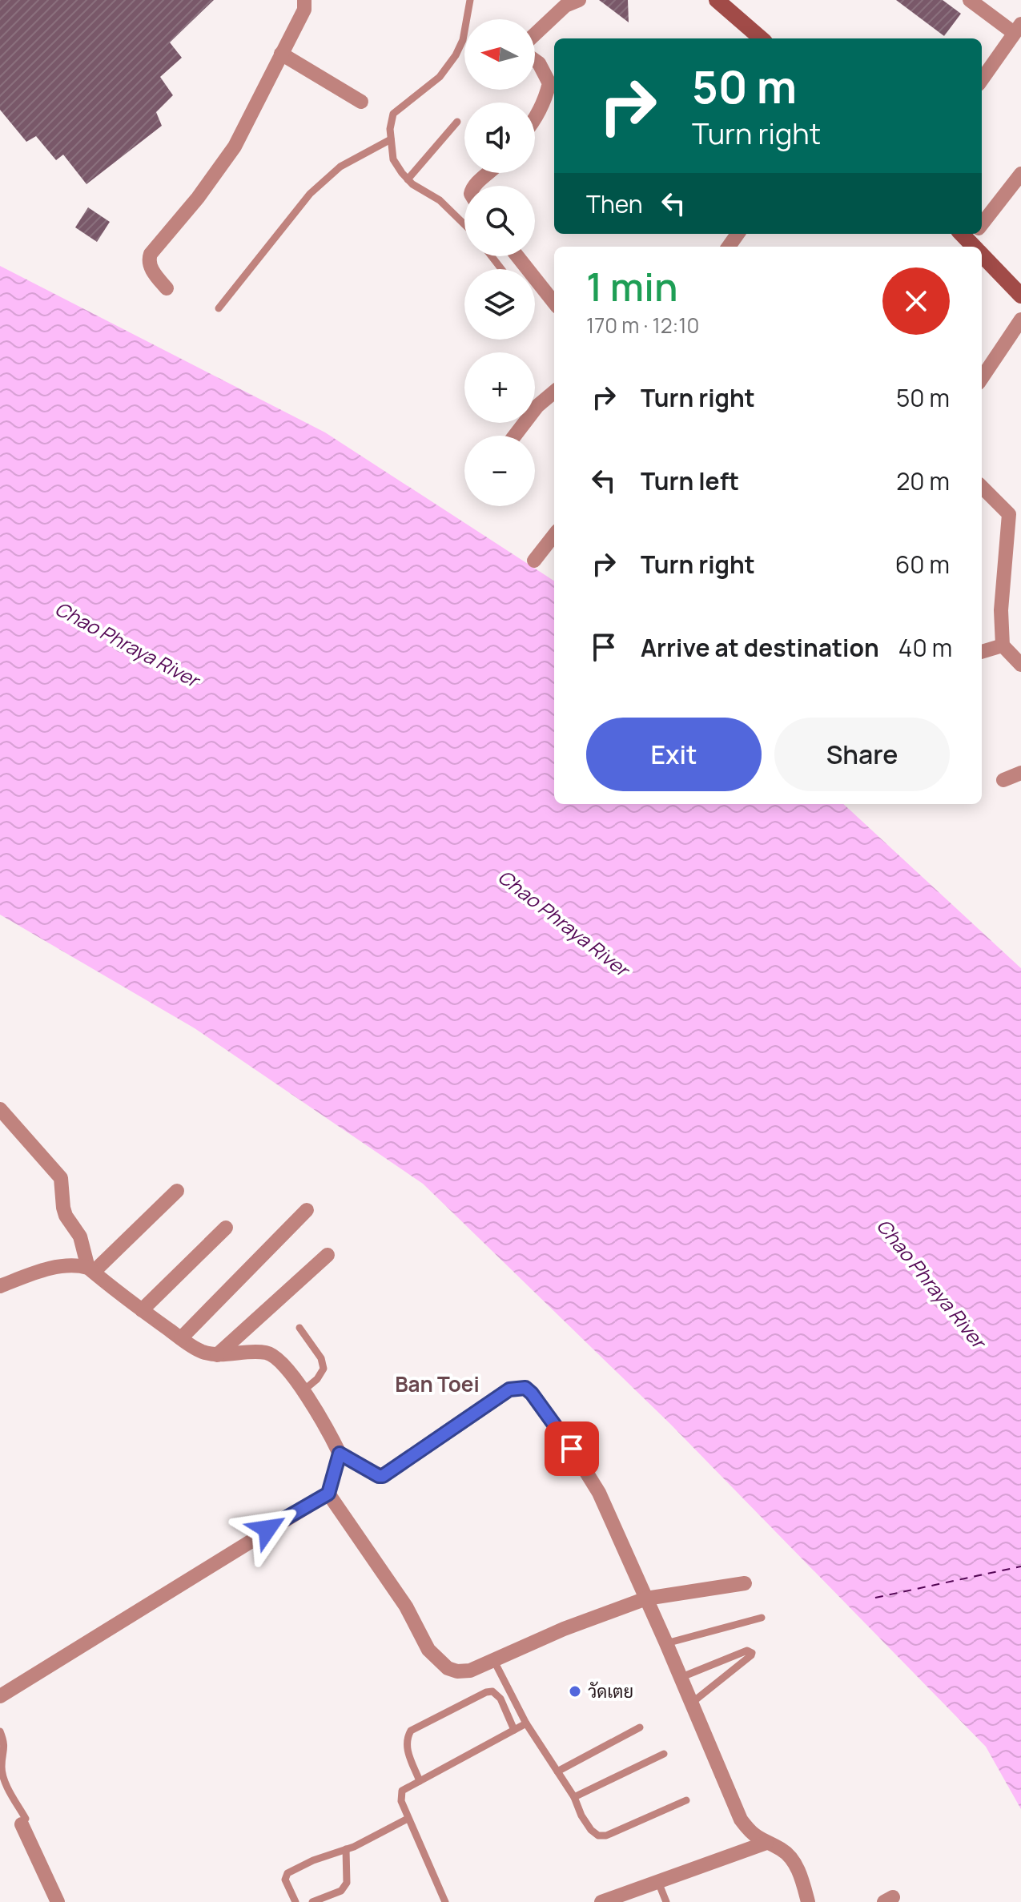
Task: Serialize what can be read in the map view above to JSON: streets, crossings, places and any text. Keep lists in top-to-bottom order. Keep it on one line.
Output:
{"districts":["Ban Toei"],"water":["Chao Phraya River"],"places":["วัดเตย"],"north":"left","page":{"map_buttons":["+","−"],"turn":["50 m","Turn right"],"then":"Then","heading":["1 min","170 m · 12:10"],"list":[{"name":"Turn right","value":"50 m"},{"name":"Turn left","value":"20 m"},{"name":"Turn right","value":"60 m"},{"name":"Arrive at destination","value":"40 m"}],"buttons":["Exit","Share"]}}
